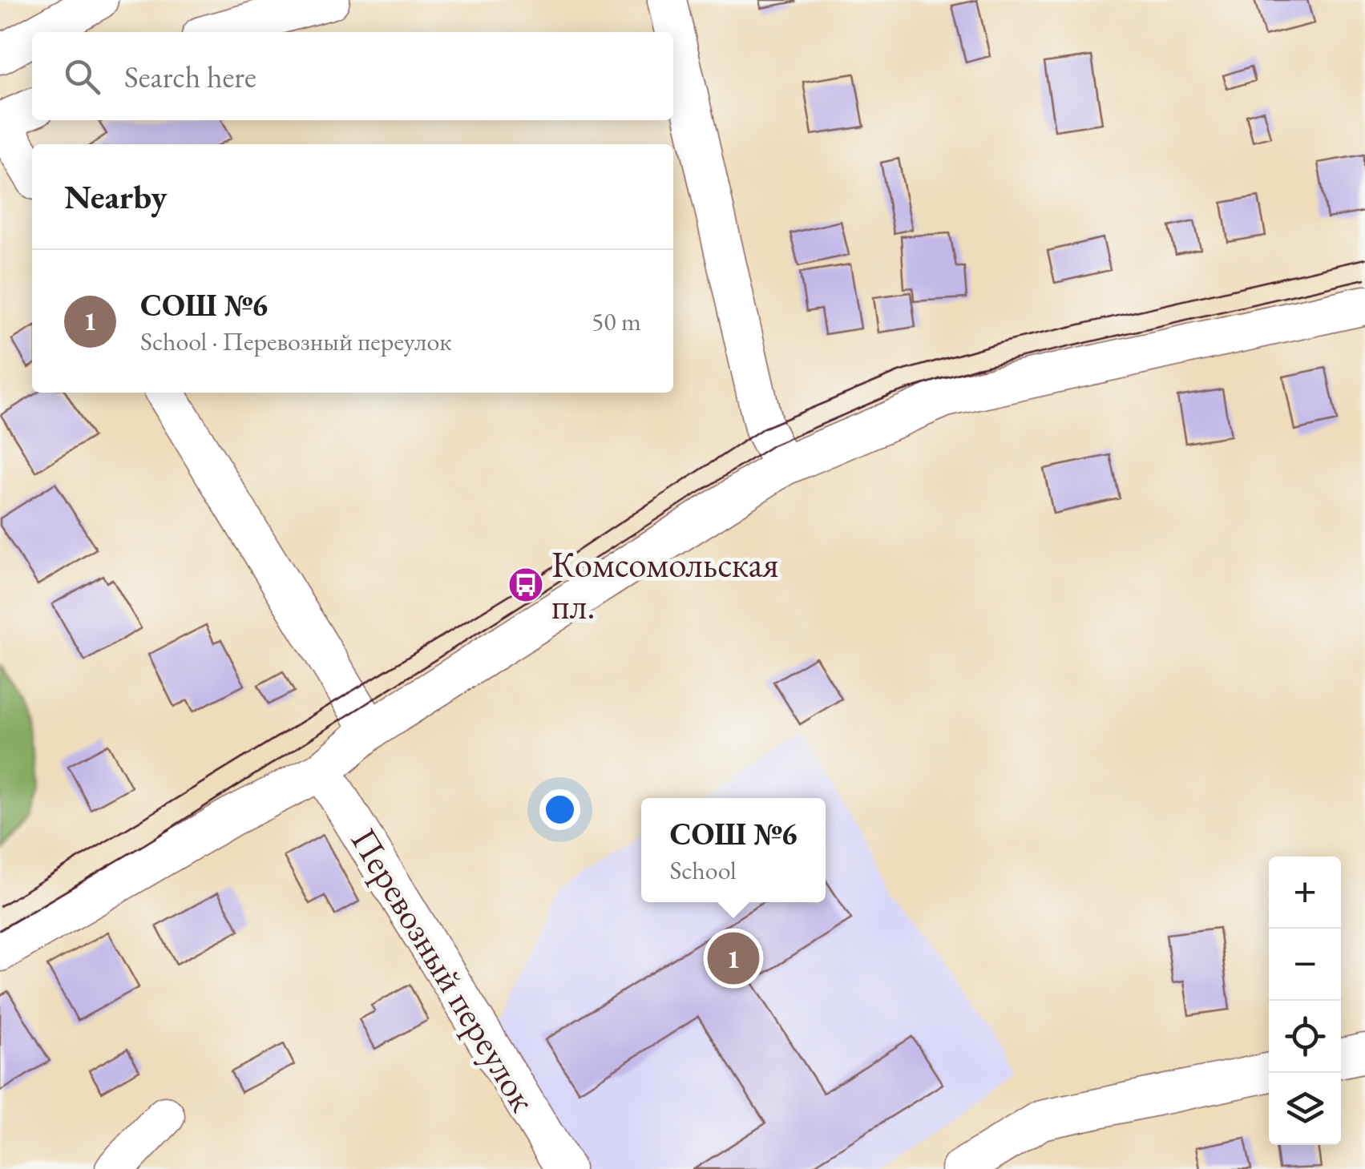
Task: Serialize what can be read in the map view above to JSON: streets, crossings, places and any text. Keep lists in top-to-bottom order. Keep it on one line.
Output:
{"streets":{"street":["Перевозный переулок"]},"places":{"bus stop":["Комсомольская пл."]},"page":{"search":"Search here","heading":"Nearby","list":[{"mark":"1","name":"СОШ №6","note":"School · Перевозный переулок","value":"50 m"}],"popup":["СОШ №6","School"],"map_buttons":["+","−"],"pins":"1"}}
